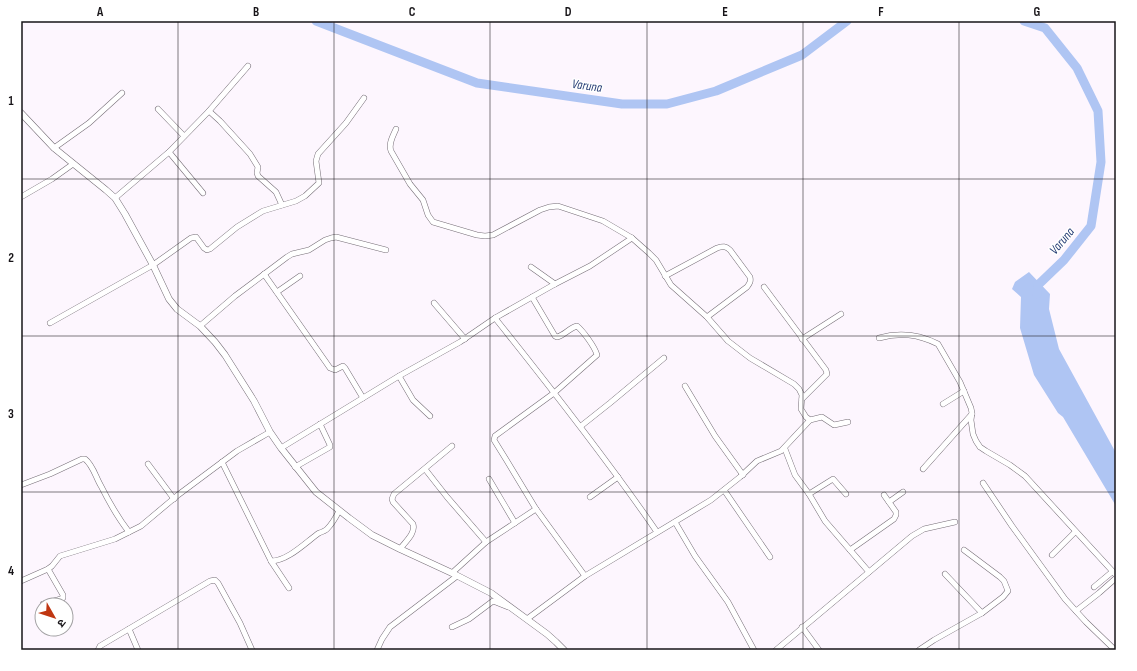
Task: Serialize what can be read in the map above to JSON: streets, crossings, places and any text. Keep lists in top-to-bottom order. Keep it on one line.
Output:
{"water":["Varuna"],"north":"bottom right","grid":{"columns":["A","B","C","D","E","F","G"],"rows":["1","2","3","4"]}}
